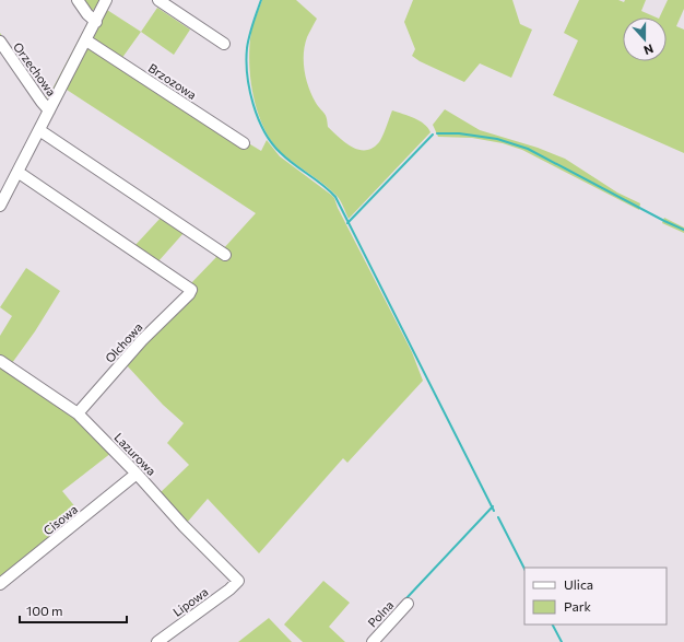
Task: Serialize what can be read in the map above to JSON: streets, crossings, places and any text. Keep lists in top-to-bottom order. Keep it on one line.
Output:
{"streets":{"street":["Orzechowa","Brzozowa","Olchowa","Lazurowa","Cisowa","Lipowa","Polna"]},"crossings":[["Olchowa","Lazurowa"],["Lazurowa","Cisowa"],["Lazurowa","Lipowa"]],"legend":["Ulica","Park"],"scale_bar":"100 m","north":"bottom"}
